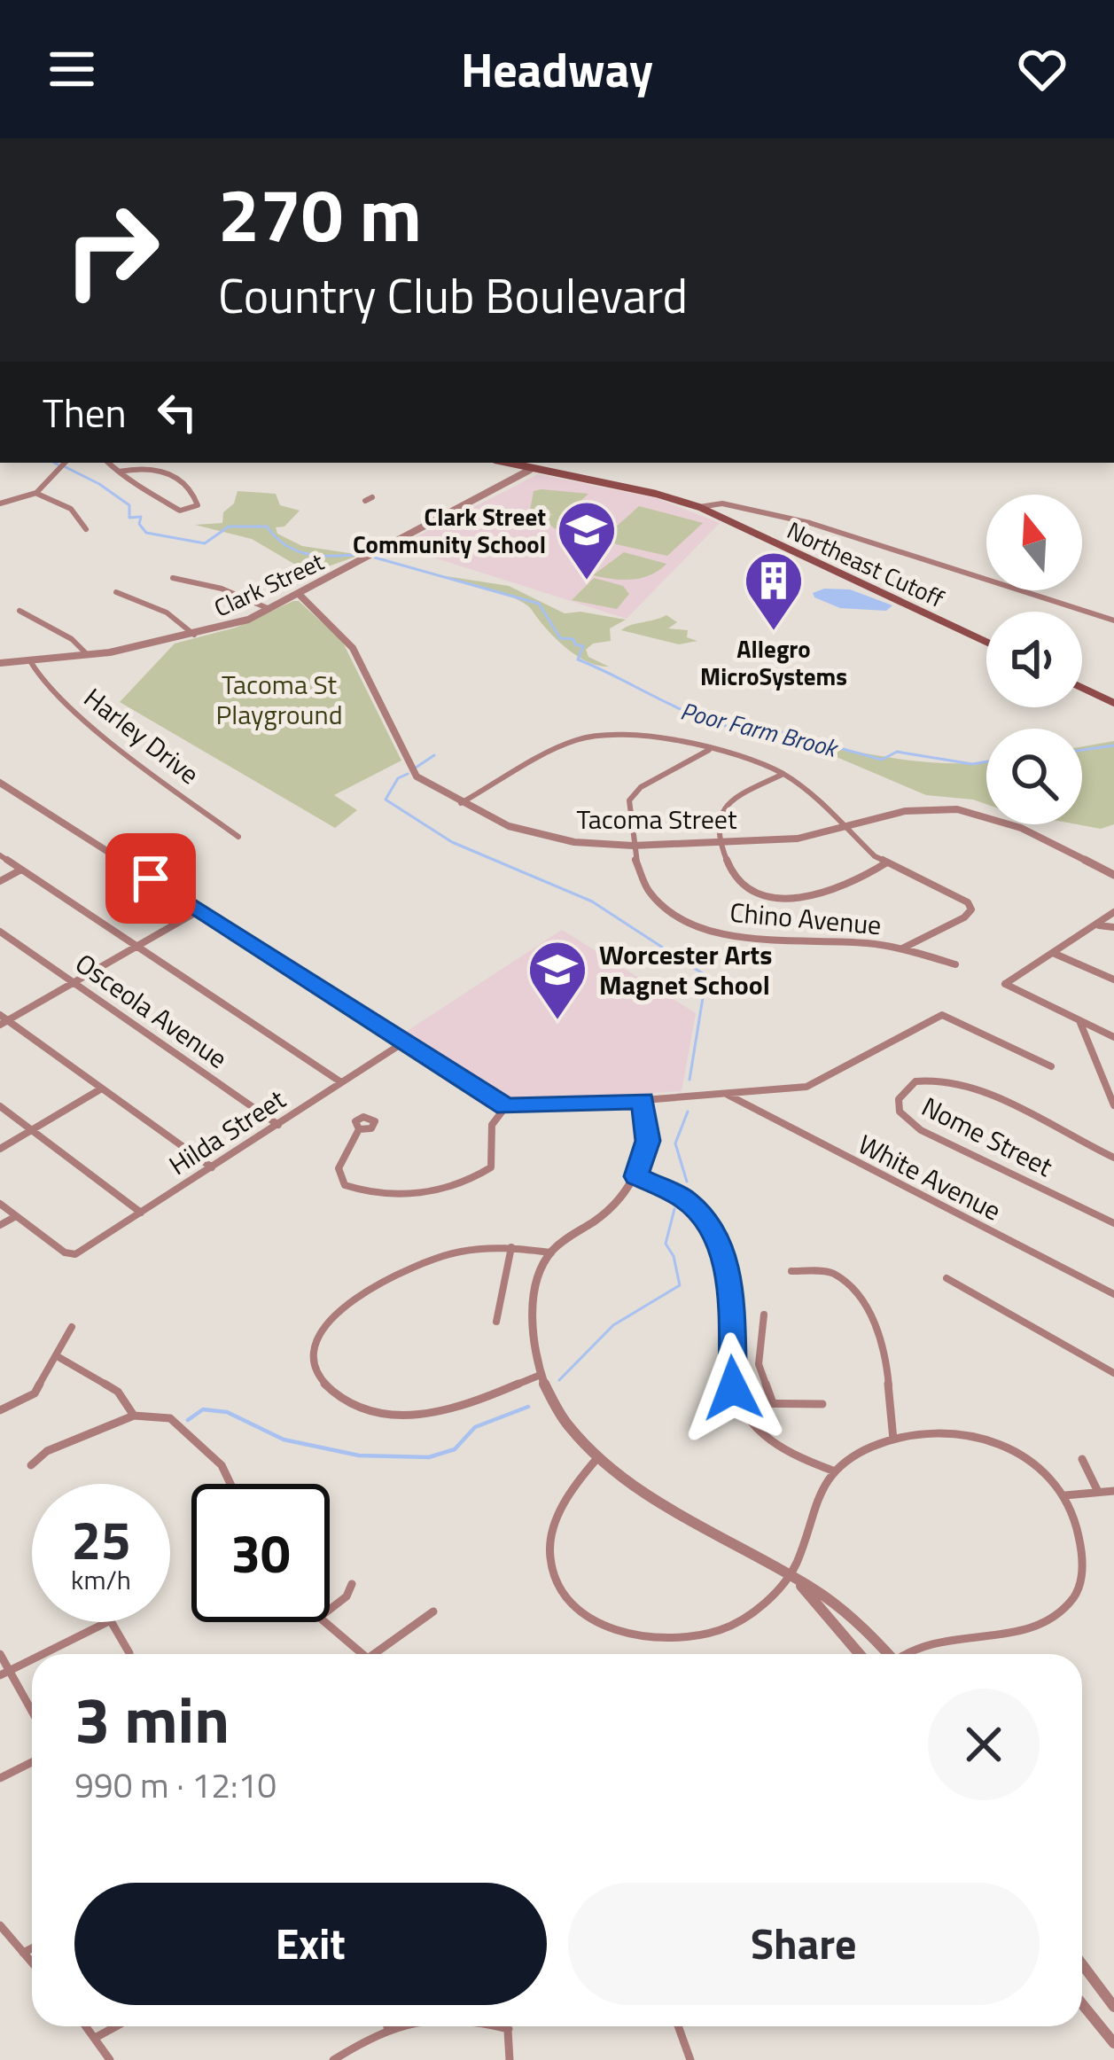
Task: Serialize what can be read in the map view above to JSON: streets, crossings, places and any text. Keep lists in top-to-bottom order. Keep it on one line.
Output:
{"streets":{"main road":["Northeast Cutoff"],"street":["Clark Street","Harley Drive","Tacoma Street","Chino Avenue","Osceola Avenue","Hilda Street","Nome Street","White Avenue"]},"crossings":[["Northeast Cutoff","Clark Street"],["Clark Street","Harley Drive"],["Clark Street","Tacoma Street"],["Tacoma Street","Chino Avenue"],["Osceola Avenue","Hilda Street"]],"water":["Poor Farm Brook"],"parks":["Tacoma St Playground"],"places":{"school or university":["Clark Street Community School","Worcester Arts Magnet School"],"building":["Allegro MicroSystems"]},"north":"top","page":{"header":"Headway","turn":["270 m","Country Club Boulevard"],"then":"Then","speed":"25 km/h","limit":"30","heading":["3 min","990 m · 12:10"],"buttons":["Exit","Share"]}}
